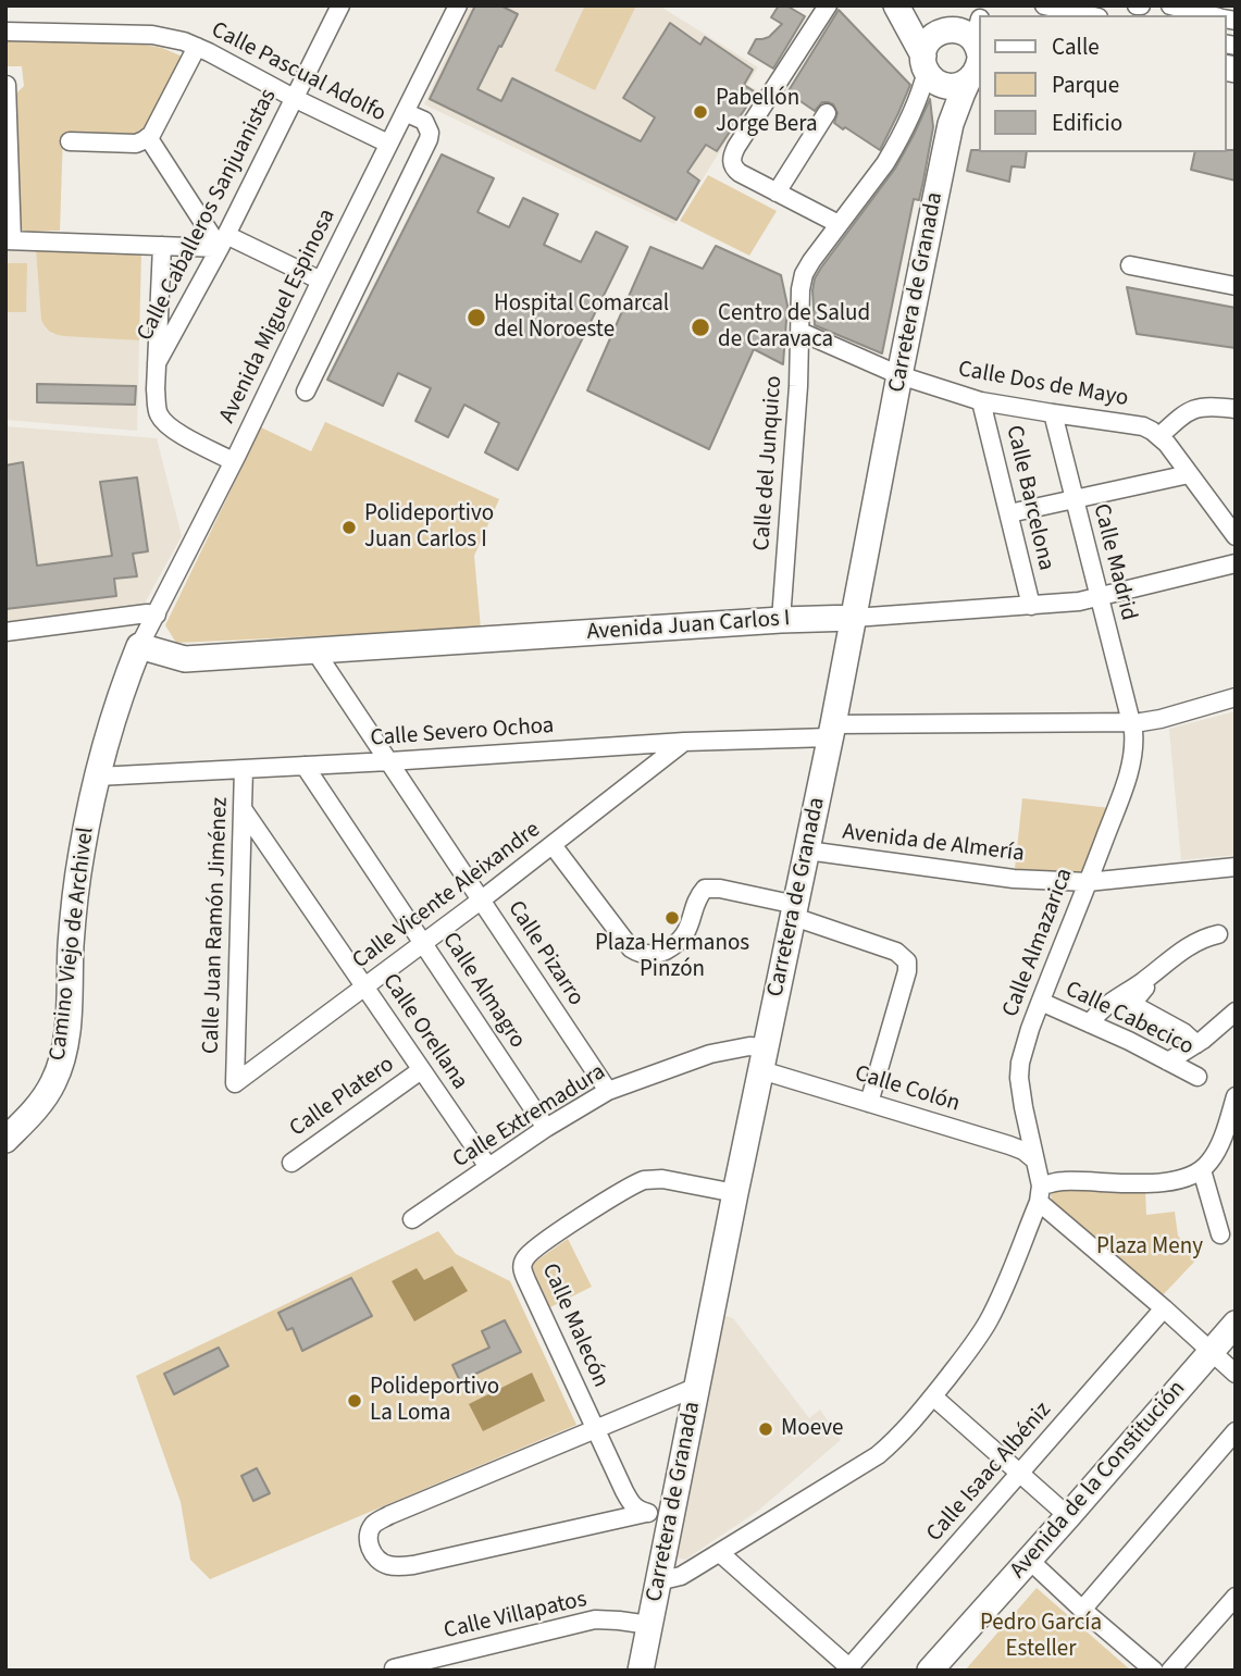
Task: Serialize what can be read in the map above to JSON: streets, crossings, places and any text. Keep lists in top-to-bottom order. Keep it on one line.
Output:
{"streets":{"main road":["Carretera de Granada","Avenida Juan Carlos I","Camino Viejo de Archivel","Avenida de la Constitución"],"street":["Calle Pascual Adolfo","Calle Caballeros Sanjuanistas","Avenida Miguel Espinosa","Calle Dos de Mayo","Calle del Junquico","Calle Barcelona","Calle Madrid","Calle Severo Ochoa","Avenida de Almería","Calle Vicente Aleixandre","Calle Juan Ramón Jiménez","Calle Almazarica","Calle Pizarro","Calle Almagro","Calle Cabecico","Calle Orellana","Calle Colón","Calle Platero","Calle Extremadura","Calle Malecón","Calle Isaac Albéniz","Calle Villapatos"]},"crossings":[["Calle Pascual Adolfo","Calle Caballeros Sanjuanistas"],["Calle Pascual Adolfo","Avenida Miguel Espinosa"],["Carretera de Granada","Calle Dos de Mayo"],["Carretera de Granada","Calle del Junquico"],["Carretera de Granada","Avenida Juan Carlos I"],["Carretera de Granada","Calle Severo Ochoa"],["Carretera de Granada","Avenida de Almería"],["Carretera de Granada","Calle Colón"],["Carretera de Granada","Calle Extremadura"],["Carretera de Granada","Calle Malecón"],["Carretera de Granada","Calle Villapatos"],["Avenida Miguel Espinosa","Avenida Juan Carlos I"],["Avenida Miguel Espinosa","Camino Viejo de Archivel"],["Calle Dos de Mayo","Calle del Junquico"],["Calle Dos de Mayo","Calle Barcelona"],["Calle Dos de Mayo","Calle Madrid"],["Calle del Junquico","Avenida Juan Carlos I"],["Calle Barcelona","Avenida Juan Carlos I"],["Calle Madrid","Avenida Juan Carlos I"],["Calle Madrid","Calle Severo Ochoa"],["Calle Madrid","Calle Almazarica"],["Avenida Juan Carlos I","Camino Viejo de Archivel"],["Avenida Juan Carlos I","Calle Pizarro"],["Calle Severo Ochoa","Calle Vicente Aleixandre"],["Calle Severo Ochoa","Calle Juan Ramón Jiménez"],["Calle Severo Ochoa","Calle Almazarica"],["Calle Severo Ochoa","Camino Viejo de Archivel"],["Calle Severo Ochoa","Calle Pizarro"],["Calle Severo Ochoa","Calle Almagro"],["Avenida de Almería","Calle Almazarica"],["Calle Vicente Aleixandre","Calle Juan Ramón Jiménez"],["Calle Vicente Aleixandre","Calle Pizarro"],["Calle Vicente Aleixandre","Calle Almagro"],["Calle Vicente Aleixandre","Calle Orellana"],["Calle Juan Ramón Jiménez","Calle Orellana"],["Calle Almazarica","Calle Cabecico"],["Calle Almazarica","Calle Colón"],["Calle Pizarro","Calle Extremadura"],["Calle Almagro","Calle Extremadura"],["Calle Orellana","Calle Platero"],["Calle Orellana","Calle Extremadura"],["Calle Colón","Calle Extremadura"]],"parks":["Plaza Meny","Pedro García Esteller"],"places":["Pabellón Jorge Bera","Hospital Comarcal del Noroeste","Centro de Salud de Caravaca","Polideportivo Juan Carlos I","Plaza Hermanos Pinzón","Polideportivo La Loma","Moeve"],"legend":["Calle","Parque","Edificio"]}
